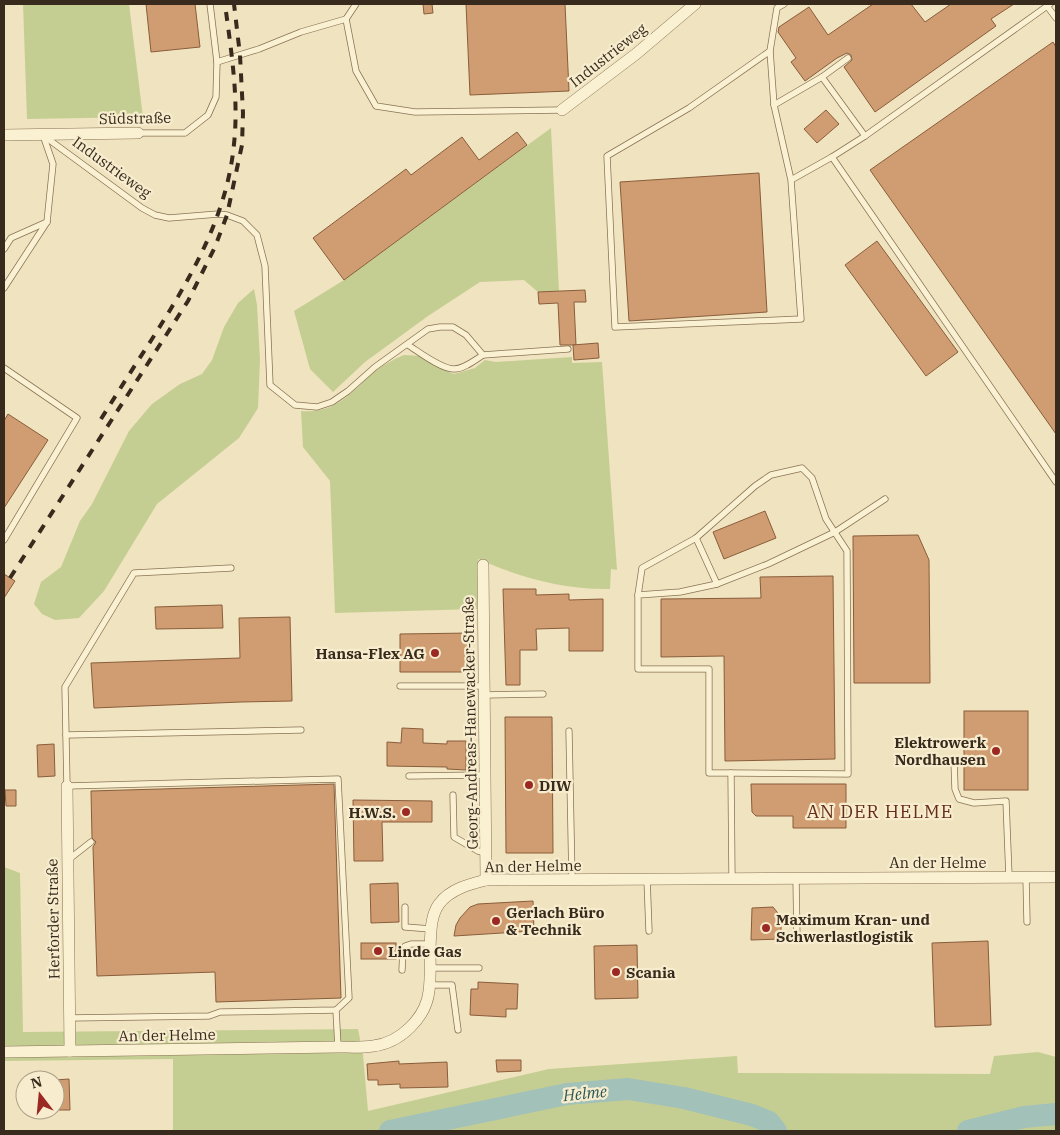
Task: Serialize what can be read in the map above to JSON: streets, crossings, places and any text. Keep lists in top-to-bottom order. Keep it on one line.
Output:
{"streets":{"street":["Industrieweg","Südstraße","Georg-Andreas-Hanewacker-Straße","An der Helme","Herforder Straße"]},"crossings":[["Industrieweg","Südstraße"],["Georg-Andreas-Hanewacker-Straße","An der Helme"],["An der Helme","Herforder Straße"]],"districts":["AN DER HELME"],"water":["Helme"],"places":["Hansa-Flex AG","Elektrowerk Nordhausen","DIW","H.W.S.","Gerlach Büro & Technik","Maximum Kran- und Schwerlastlogistik","Linde Gas","Scania"],"north":"top"}
